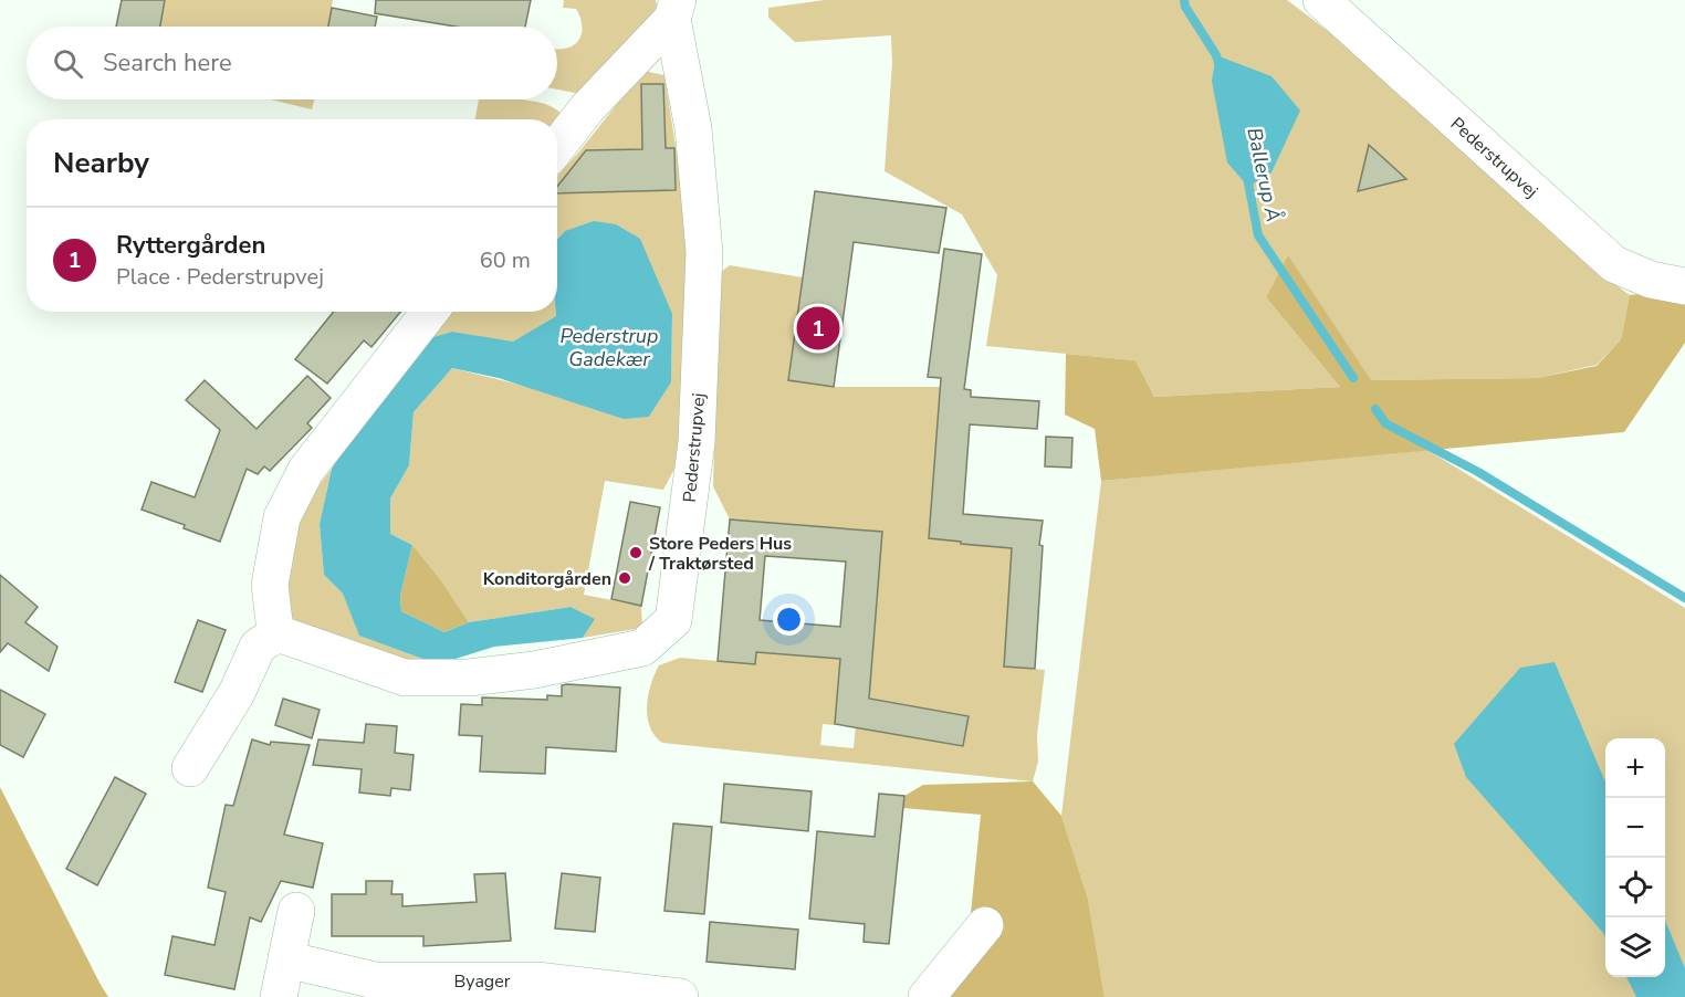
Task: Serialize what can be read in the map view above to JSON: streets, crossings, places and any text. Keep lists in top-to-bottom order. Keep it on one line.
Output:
{"streets":{"street":["Pederstrupvej","Byager"]},"water":["Ballerup Å","Pederstrup Gadekær"],"places":["Store Peders Hus / Traktørsted","Konditorgården"],"page":{"search":"Search here","heading":"Nearby","list":[{"mark":"1","name":"Ryttergården","note":"Place · Pederstrupvej","value":"60 m"}],"pins":"1","map_buttons":["+","−"]}}
